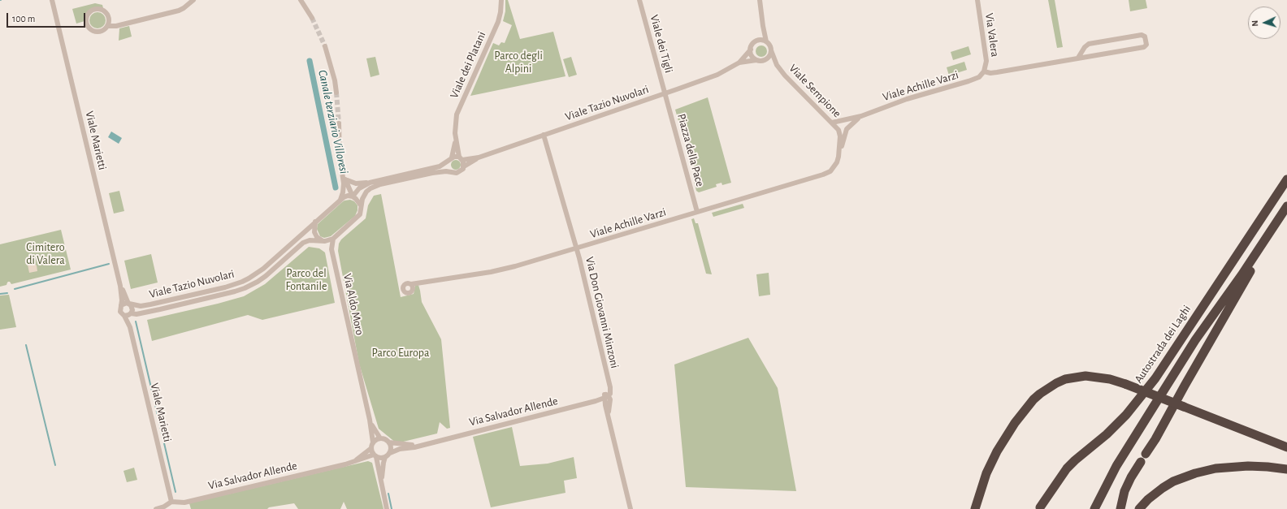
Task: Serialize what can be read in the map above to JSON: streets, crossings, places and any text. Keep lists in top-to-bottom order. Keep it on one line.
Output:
{"streets":{"highway":["Autostrada dei Laghi"],"street":["Via Valera","Viale dei Tigli","Viale dei Platani","Viale Achille Varzi","Viale Sempione","Viale Tazio Nuvolari","Viale Marietti","Piazza della Pace","Via Aldo Moro","Via Don Giovanni Minzoni","Via Salvador Allende"]},"crossings":[["Via Valera","Viale Achille Varzi"],["Viale dei Tigli","Viale Tazio Nuvolari"],["Viale dei Tigli","Piazza della Pace"],["Viale dei Platani","Viale Tazio Nuvolari"],["Viale Achille Varzi","Viale Sempione"],["Viale Achille Varzi","Piazza della Pace"],["Viale Achille Varzi","Via Don Giovanni Minzoni"],["Viale Sempione","Viale Tazio Nuvolari"],["Viale Tazio Nuvolari","Viale Marietti"],["Viale Tazio Nuvolari","Piazza della Pace"],["Viale Tazio Nuvolari","Via Aldo Moro"],["Viale Tazio Nuvolari","Via Don Giovanni Minzoni"],["Viale Marietti","Via Salvador Allende"],["Via Aldo Moro","Via Salvador Allende"],["Via Don Giovanni Minzoni","Via Salvador Allende"]],"water":["Canale terziario Villoresi"],"parks":["Parco degli Alpini","Cimitero di Valera","Parco del Fontanile","Parco Europa"],"scale_bar":"100 m","north":"left"}
